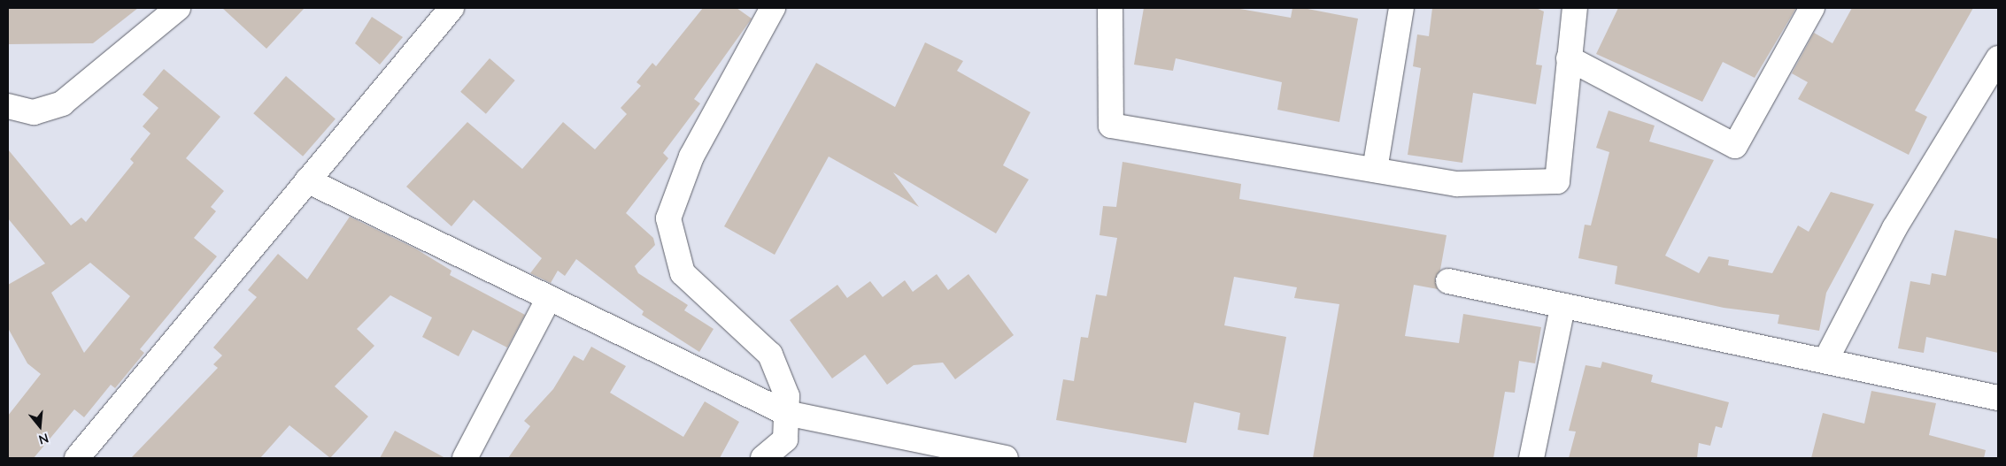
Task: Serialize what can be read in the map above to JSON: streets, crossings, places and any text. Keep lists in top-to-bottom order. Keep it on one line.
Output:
{"north":"bottom"}
